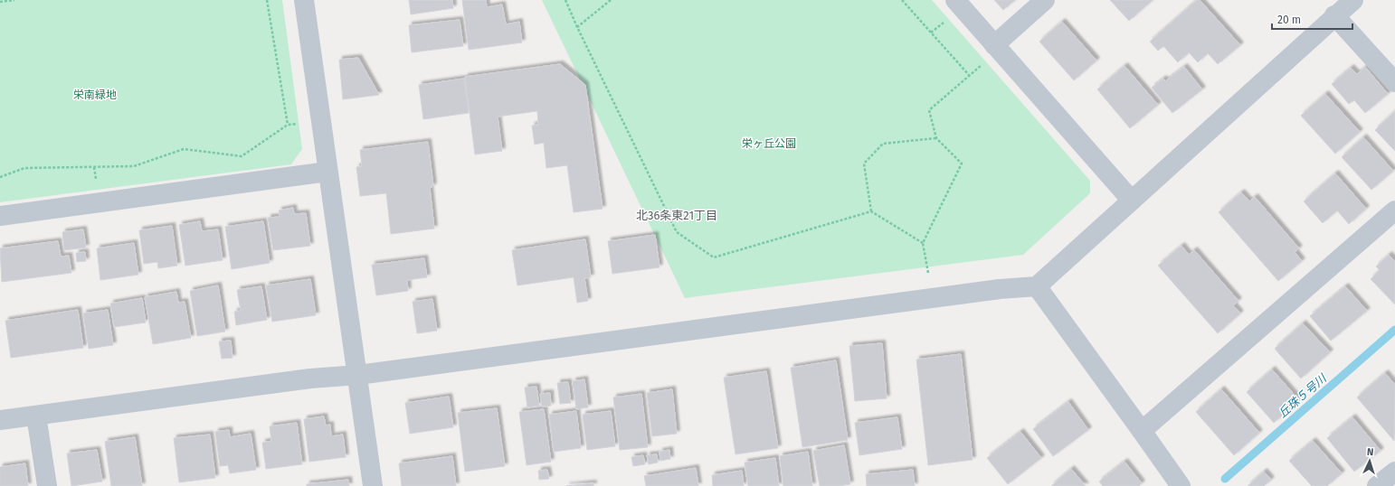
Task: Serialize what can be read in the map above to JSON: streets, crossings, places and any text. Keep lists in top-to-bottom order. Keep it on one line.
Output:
{"districts":["北36条東21丁目"],"water":["丘珠５号川"],"parks":["栄南緑地","栄ヶ丘公園"],"scale_bar":"20 m","north":"top"}
